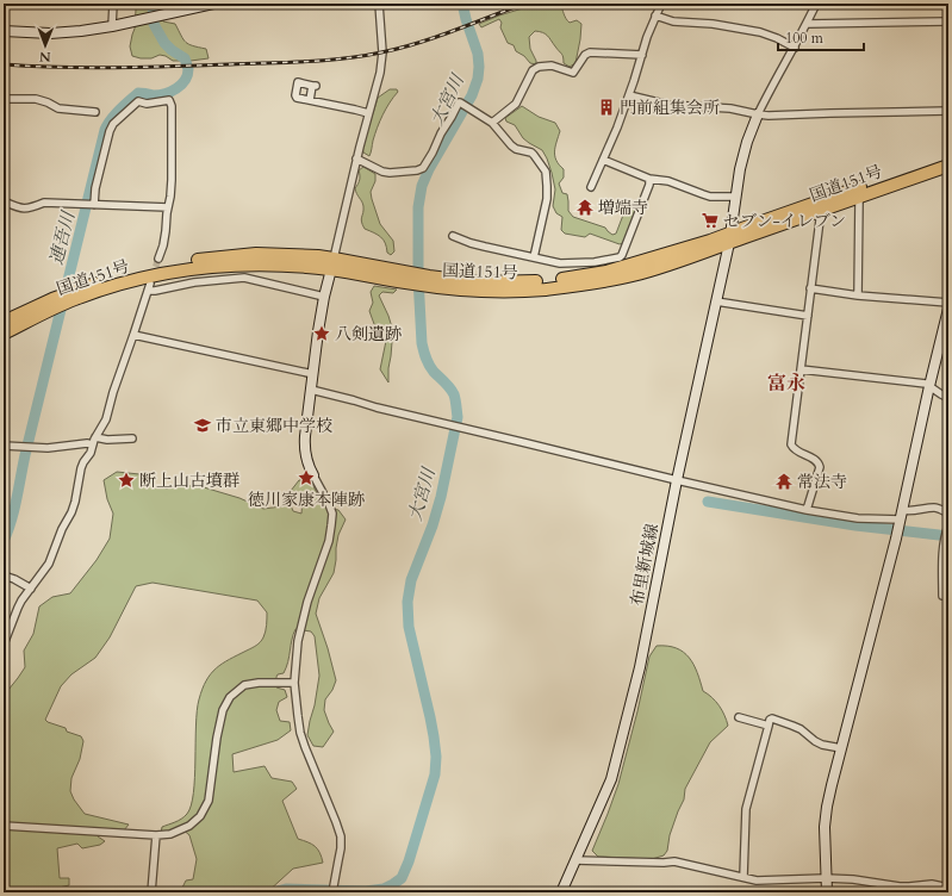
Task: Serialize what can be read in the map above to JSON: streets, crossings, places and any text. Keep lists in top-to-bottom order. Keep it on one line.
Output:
{"streets":{"highway":["国道151号"],"street":["布里新城線"]},"crossings":[["国道151号","布里新城線"]],"districts":["富永"],"water":["大宮川","連吾川"],"places":{"building":["門前組集会所"],"temple":["増端寺","常法寺"],"supermarket":["セブン-イレブン"],"place":["八剣遺跡","徳川家康本陣跡","断上山古墳群"],"school or university":["市立東郷中学校"]},"scale_bar":"100 m","north":"bottom"}
